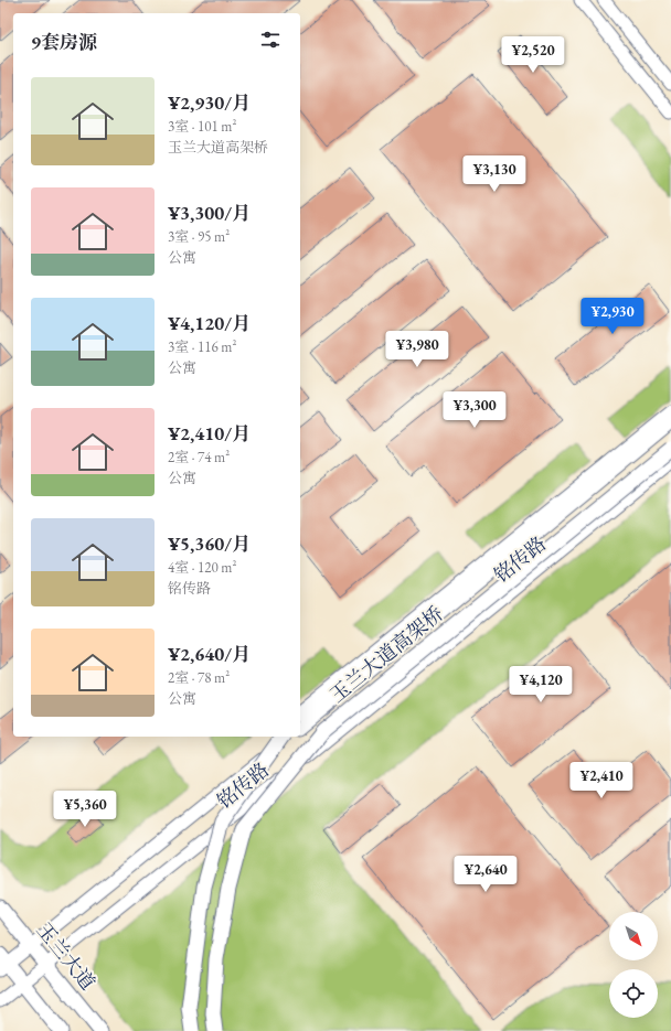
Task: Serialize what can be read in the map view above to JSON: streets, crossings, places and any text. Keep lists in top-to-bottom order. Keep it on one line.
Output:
{"streets":{"main road":["铭传路","玉兰大道高架桥","玉兰大道"]},"crossings":[["铭传路","玉兰大道"]],"north":"bottom right","page":{"heading":"9套房源","price":["¥2,520","¥3,130","¥2,930","¥3,980","¥3,300","¥4,120","¥2,410","¥5,360","¥2,640"],"list":[{"name":"¥2,930/月","note":"3室 · 101 m² · 玉兰大道高架桥"},{"name":"¥3,300/月","note":"3室 · 95 m² · 公寓"},{"name":"¥4,120/月","note":"3室 · 116 m² · 公寓"},{"name":"¥2,410/月","note":"2室 · 74 m² · 公寓"},{"name":"¥5,360/月","note":"4室 · 120 m² · 铭传路"},{"name":"¥2,640/月","note":"2室 · 78 m² · 公寓"}]}}
